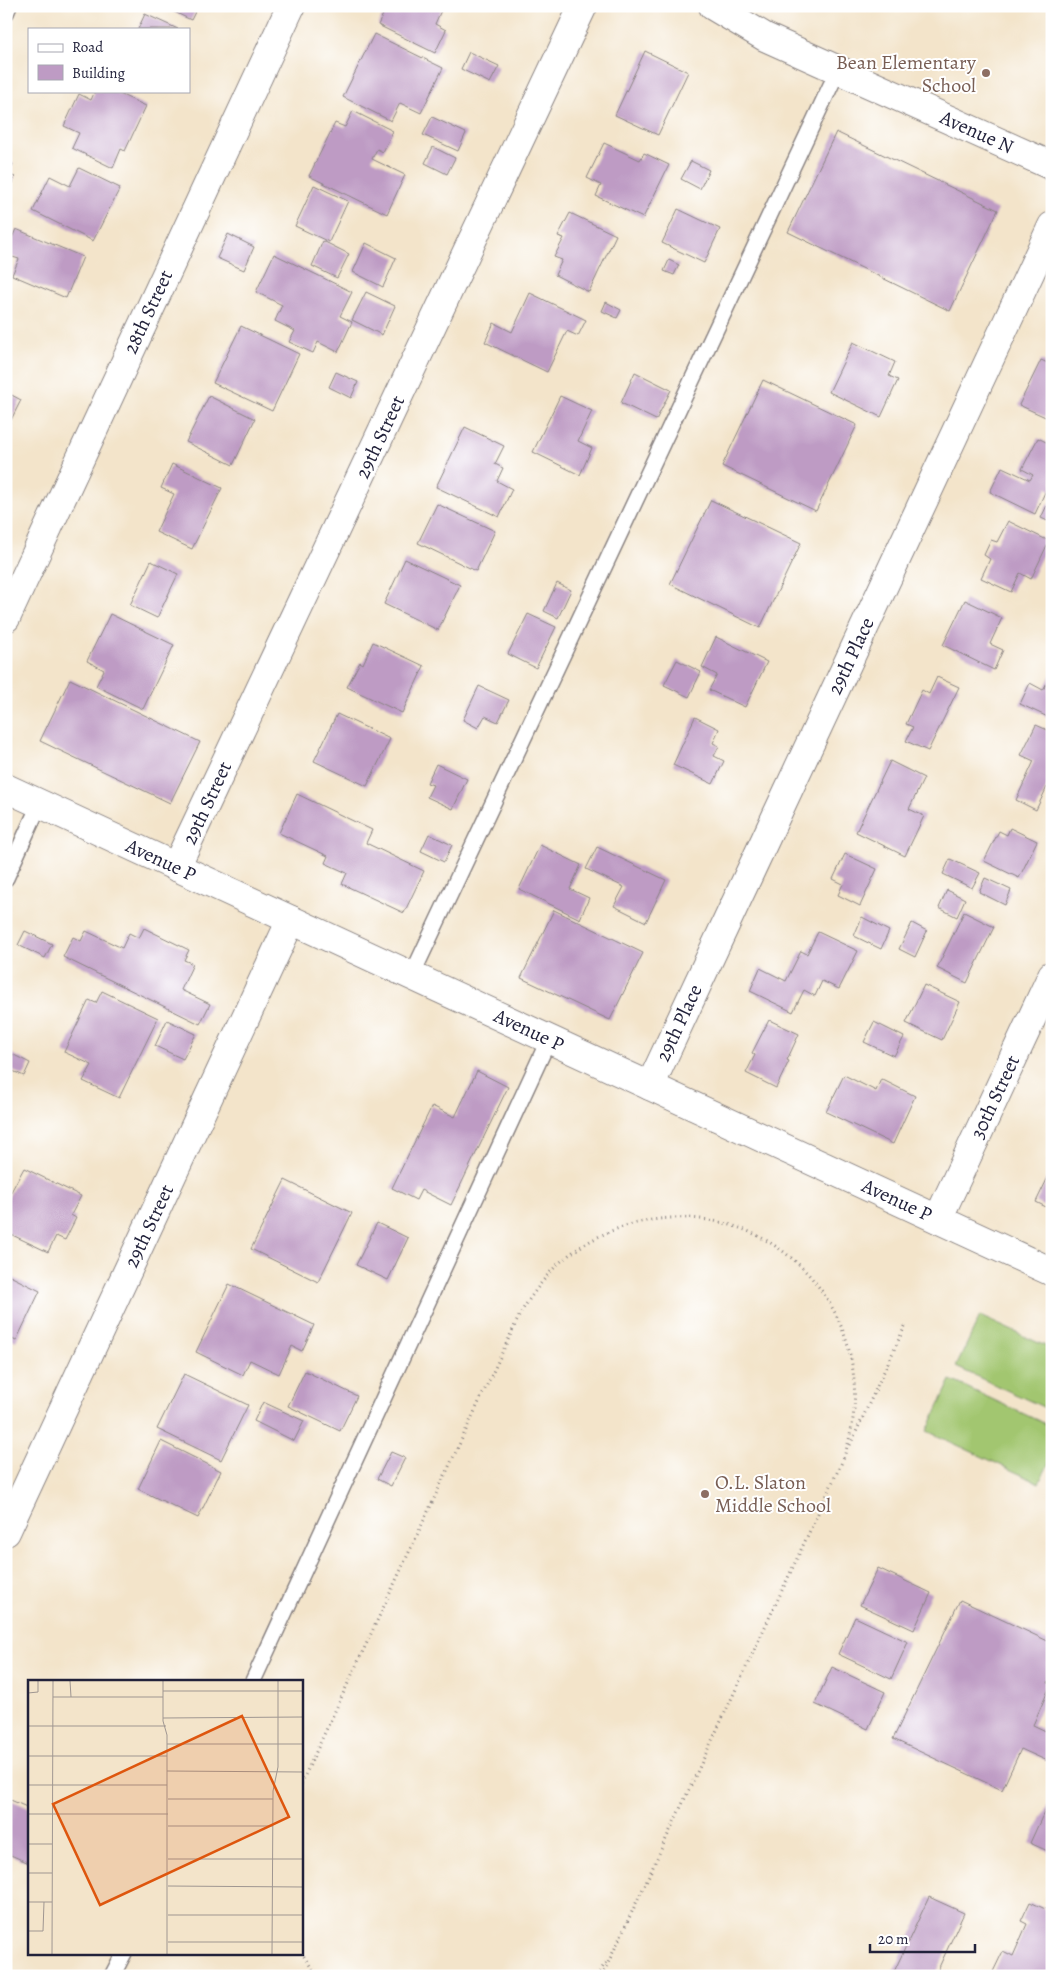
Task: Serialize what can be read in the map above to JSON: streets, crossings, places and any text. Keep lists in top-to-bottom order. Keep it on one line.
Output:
{"streets":{"street":["Avenue N","28th Street","29th Street","29th Place","Avenue P","30th Street"]},"crossings":[["29th Street","Avenue P"],["29th Place","Avenue P"],["Avenue P","30th Street"]],"places":["Bean Elementary School","O.L. Slaton Middle School"],"legend":["Road","Building"],"scale_bar":"20 m"}
